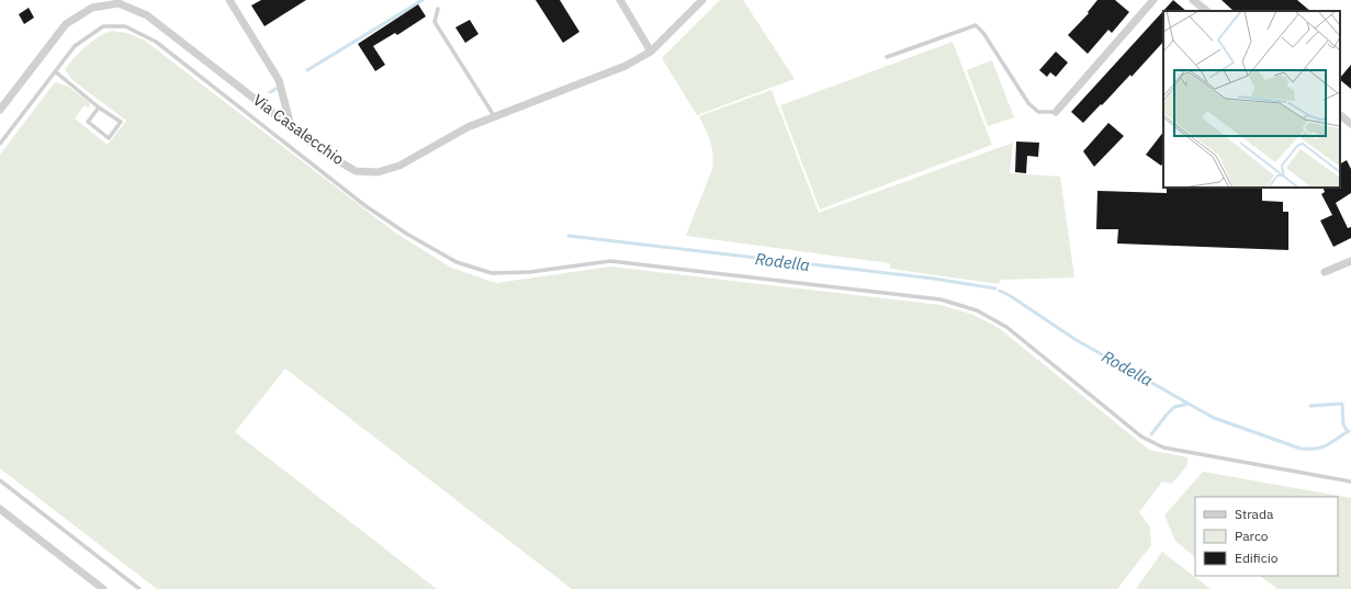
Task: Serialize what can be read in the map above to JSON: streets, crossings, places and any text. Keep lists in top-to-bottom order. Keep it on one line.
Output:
{"streets":{"street":["Via Casalecchio"]},"water":["Rodella"],"legend":["Strada","Parco","Edificio"]}
